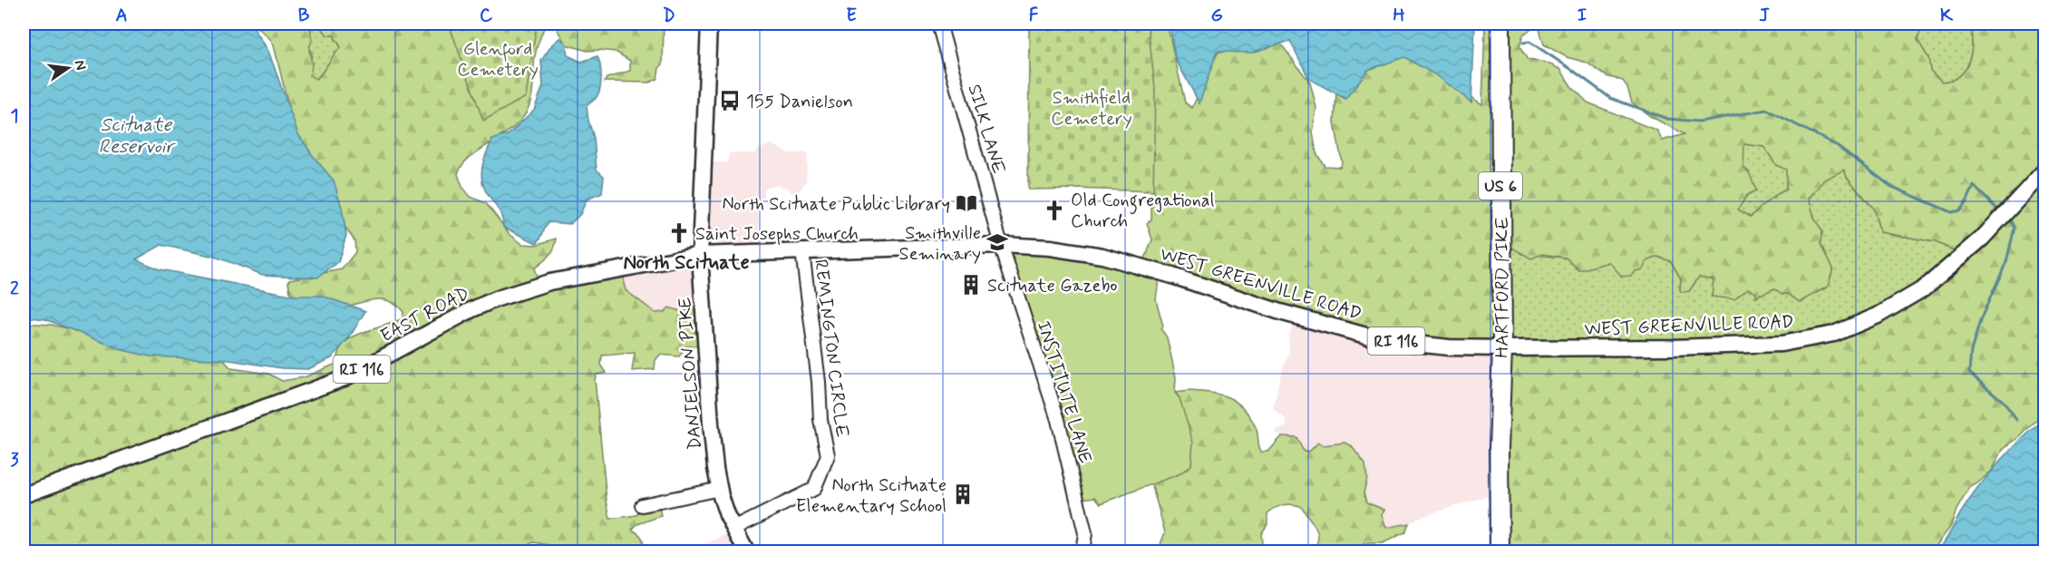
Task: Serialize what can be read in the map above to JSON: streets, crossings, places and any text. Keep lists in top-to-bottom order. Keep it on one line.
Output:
{"streets":{"highway":["US 6","HARTFORD PIKE"],"main road":["WEST GREENVILLE ROAD","EAST ROAD","RI 116","DANIELSON PIKE"],"street":["SILK LANE","REMINGTON CIRCLE","INSTITUTE LANE"]},"crossings":[["SILK LANE","WEST GREENVILLE ROAD"],["SILK LANE","INSTITUTE LANE"],["WEST GREENVILLE ROAD","HARTFORD PIKE"],["WEST GREENVILLE ROAD","EAST ROAD"],["WEST GREENVILLE ROAD","REMINGTON CIRCLE"],["WEST GREENVILLE ROAD","DANIELSON PIKE"],["WEST GREENVILLE ROAD","INSTITUTE LANE"],["EAST ROAD","DANIELSON PIKE"],["REMINGTON CIRCLE","DANIELSON PIKE"]],"districts":["North Scituate"],"water":["Scituate Reservoir"],"parks":["Glenford Cemetery","Smithfield Cemetery"],"places":{"bus stop":["155 Danielson"],"library":["North Scituate Public Library"],"church":["Old Congregational Church","Saint Josephs Church"],"school or university":["Smithville Seminary"],"building":["Scituate Gazebo","North Scituate Elementary School"]},"north":"right","grid":{"columns":["A","B","C","D","E","F","G","H","I","J","K"],"rows":["1","2","3"]}}
